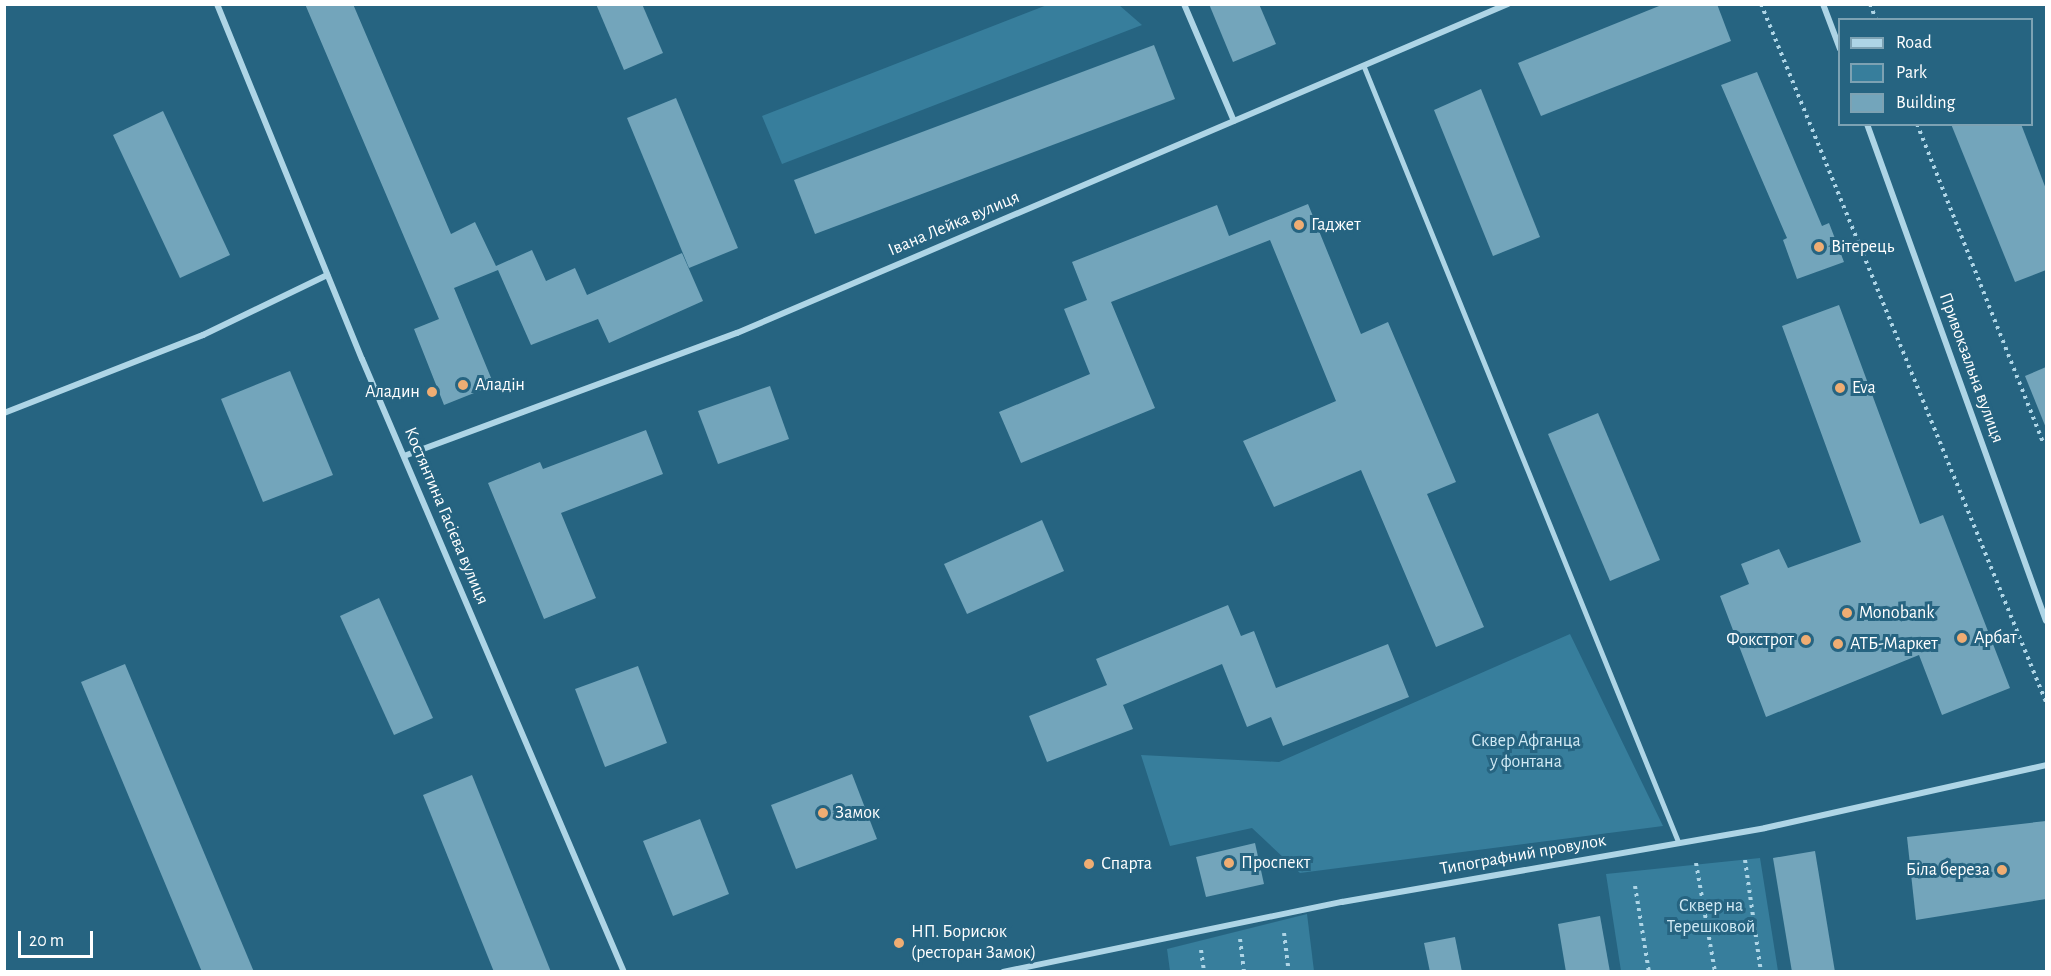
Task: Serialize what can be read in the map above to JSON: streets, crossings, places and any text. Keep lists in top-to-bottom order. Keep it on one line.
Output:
{"streets":{"street":["Івана Лейка вулиця","Привокзальна вулиця","Костянтина Гасієва вулиця","Типографний провулок"]},"crossings":[["Івана Лейка вулиця","Костянтина Гасієва вулиця"]],"parks":["Сквер Афганца у фонтана","Сквер на Терешковой"],"places":["Гаджет","Вітерець","Аладін","Eva","Аладин","Monobank","Арбат","Фокстрот","АТБ-Маркет","Замок","Проспект","Спарта","Біла береза","НП. Борисюк (ресторан Замок)"],"legend":["Road","Park","Building"],"scale_bar":"20 m"}
